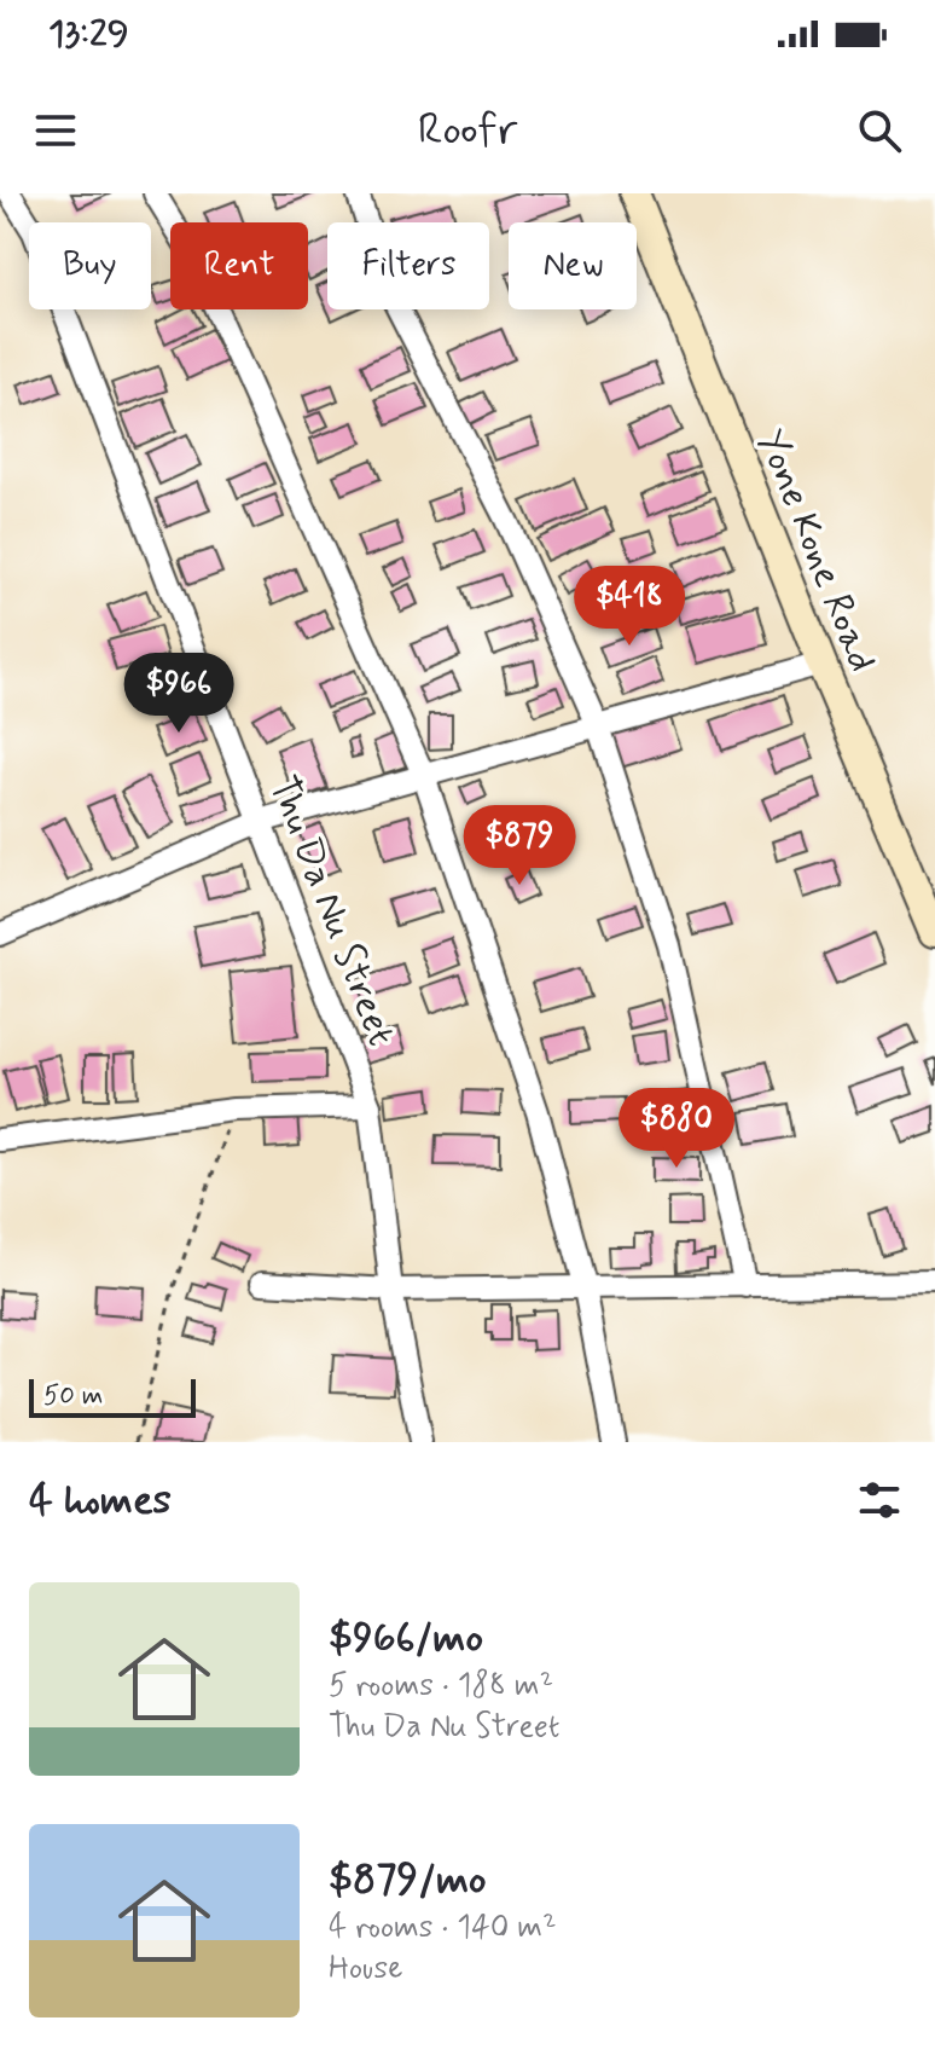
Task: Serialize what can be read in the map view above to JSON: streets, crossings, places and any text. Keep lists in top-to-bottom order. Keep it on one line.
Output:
{"streets":{"street":["Yone Kone Road","Thu Da Nu Street"]},"scale_bar":"50 m","page":{"status":"13:29","header":"Roofr","chip":["Buy","Rent","Filters","New"],"price":["$418","$966","$879","$880"],"scale":"50 m","heading":"4 homes","list":[{"name":"$966/mo","note":"5 rooms · 188 m² · Thu Da Nu Street"},{"name":"$879/mo","note":"4 rooms · 140 m² · House"}]}}
